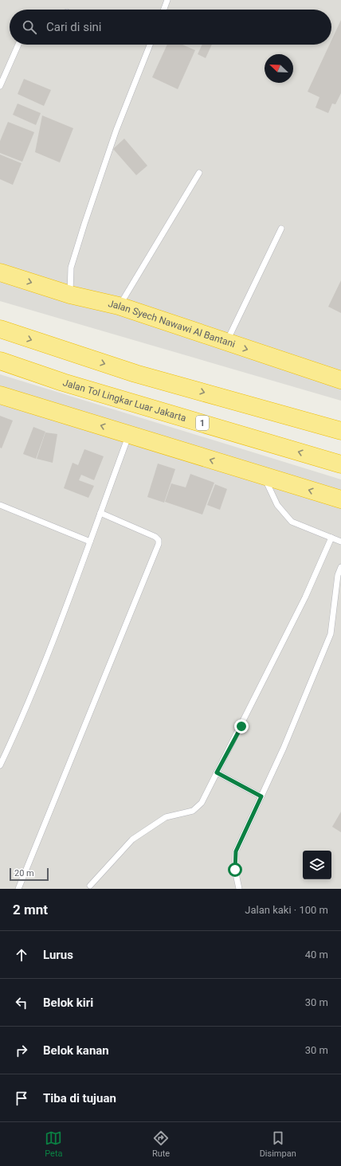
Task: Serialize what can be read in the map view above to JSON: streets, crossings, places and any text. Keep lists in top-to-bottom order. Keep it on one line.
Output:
{"streets":{"highway":["Jalan Syech Nawawi Al Bantani","Jalan Tol Lingkar Luar Jakarta","1"]},"scale_bar":"20 m","north":"top left","page":{"search":"Cari di sini","scale":"20 m","heading":["2 mnt","Jalan kaki · 100 m"],"list":[["Lurus","40 m"],["Belok kiri","30 m"],["Belok kanan","30 m"],"Tiba di tujuan"],"nav":["Peta","Rute","Disimpan"]}}
